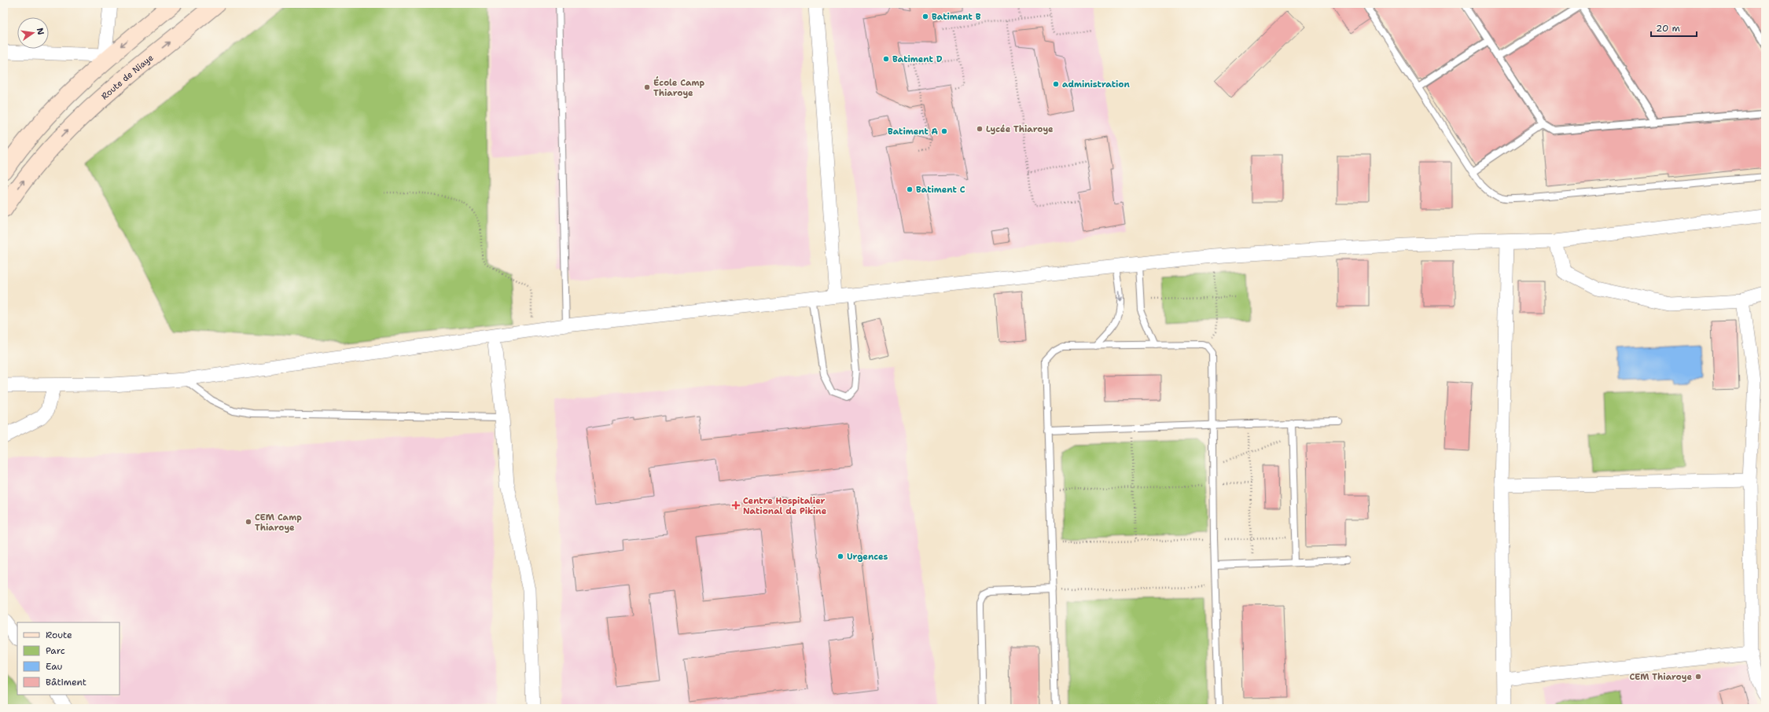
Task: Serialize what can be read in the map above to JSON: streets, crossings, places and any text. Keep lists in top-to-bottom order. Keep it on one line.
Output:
{"streets":{"main road":["Route de Niaye"]},"places":{"other":["Batiment B","Batiment D","administration","École Camp Thiaroye","Lycée Thiaroye","Batiment A","Batiment C","CEM Camp Thiaroye","Urgences","CEM Thiaroye"],"health":["Centre Hospitalier National de Pikine"]},"legend":["Route","Parc","Eau","Bâtiment"],"scale_bar":"20 m","north":"right"}
